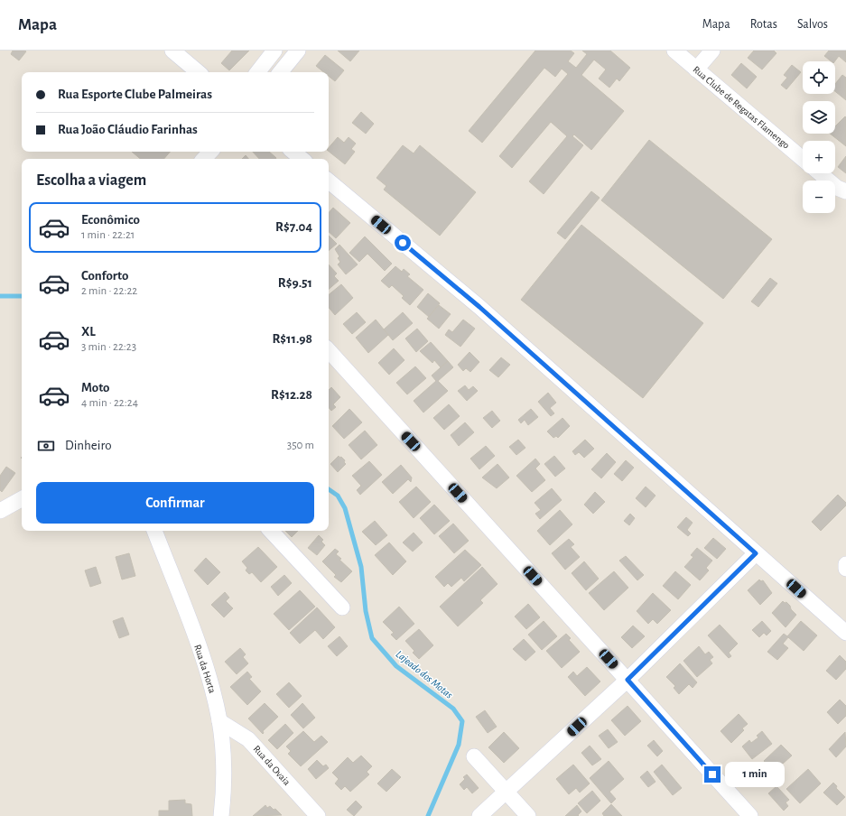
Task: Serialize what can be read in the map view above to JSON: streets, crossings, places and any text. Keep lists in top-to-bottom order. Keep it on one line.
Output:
{"streets":{"street":["Rua Clube de Regatas Flamengo","Rua da Horta","Rua da Ovaia"]},"crossings":[["Rua da Horta","Rua da Ovaia"]],"water":["Lajeado dos Motas"],"page":{"header":"Mapa","nav":["Mapa","Rotas","Salvos"],"map_buttons":["+","−"],"banner":["Rua Esporte Clube Palmeiras","Rua João Cláudio Farinhas"],"heading":"Escolha a viagem","list":[{"name":"Econômico","note":"1 min · 22:21","value":"R$7.04"},{"name":"Conforto","note":"2 min · 22:22","value":"R$9.51"},{"name":"XL","note":"3 min · 22:23","value":"R$11.98"},{"name":"Moto","note":"4 min · 22:24","value":"R$12.28"}],"pay":["Dinheiro","350 m"],"buttons":"Confirmar","bubble":"1 min"}}
